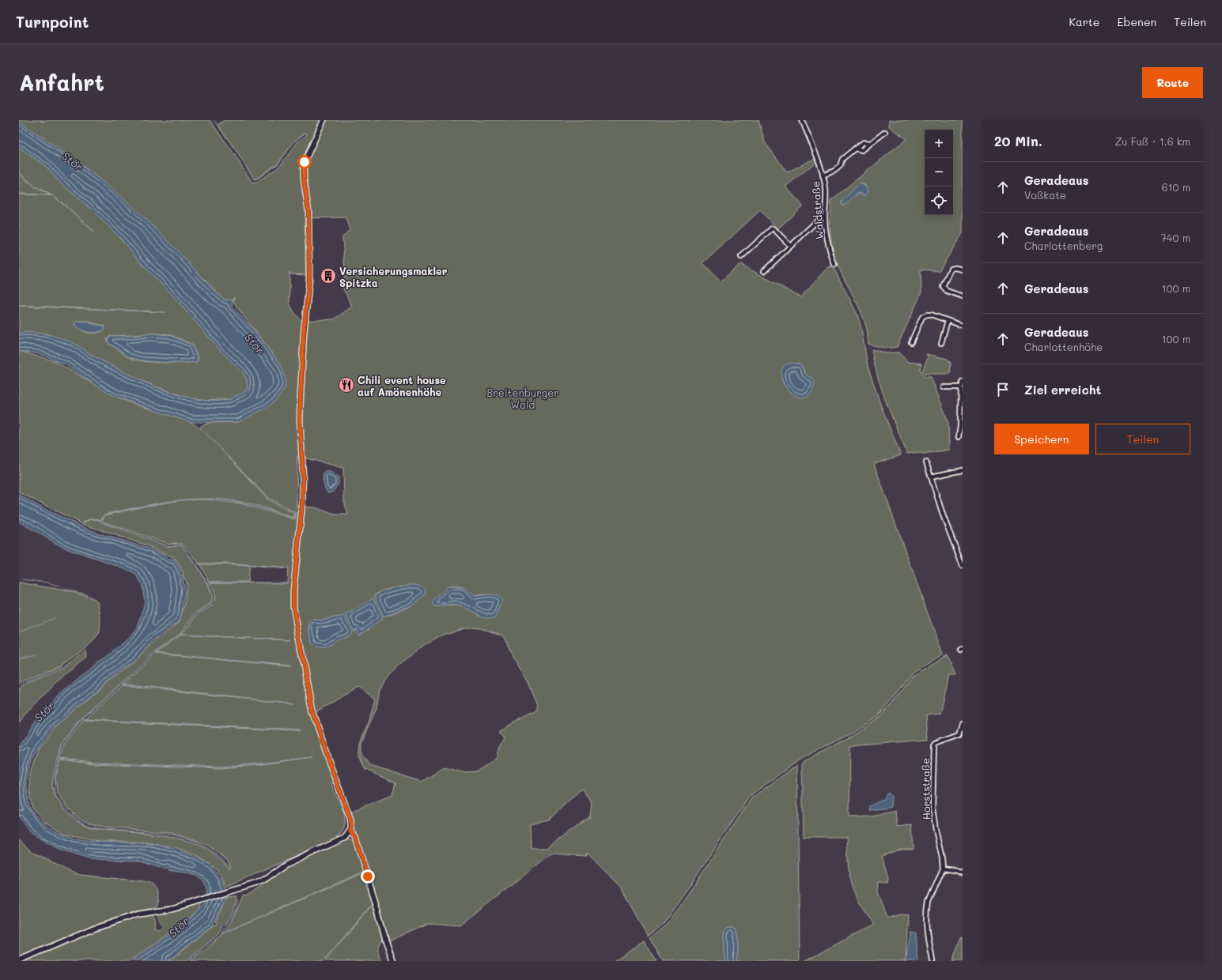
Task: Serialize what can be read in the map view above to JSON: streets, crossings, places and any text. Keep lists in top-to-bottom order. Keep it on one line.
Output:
{"streets":{"street":["Waldstraße","Horststraße"]},"water":["Stör"],"parks":["Breitenburger Wald"],"places":{"building":["Versicherungsmakler Spitzka"],"restaurant":["Chili event house auf Amönenhöhe"]},"page":{"header":"Turnpoint","nav":["Karte","Ebenen","Teilen"],"buttons":["Route",["Speichern","Teilen"]],"title":"Anfahrt","heading":["20 Min.","Zu Fuß · 1.6 km"],"map_buttons":["+","−"],"list":[["Geradeaus","Voßkate","610 m"],["Geradeaus","Charlottenberg","740 m"],["Geradeaus","100 m"],["Geradeaus","Charlottenhöhe","100 m"],"Ziel erreicht"]}}
